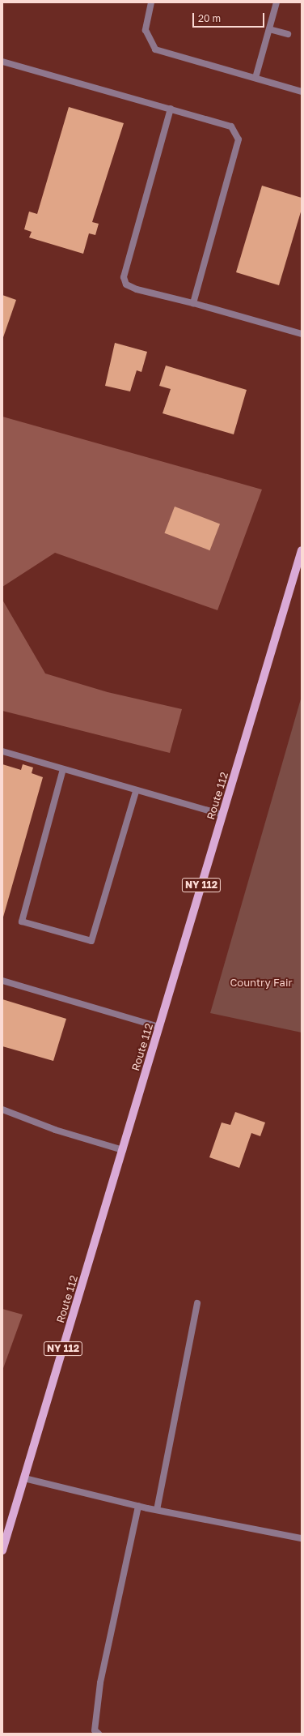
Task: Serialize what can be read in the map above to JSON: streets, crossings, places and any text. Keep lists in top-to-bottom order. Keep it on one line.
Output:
{"streets":{"main road":["Route 112","NY 112"]},"parks":["Country Fair"],"scale_bar":"20 m"}
